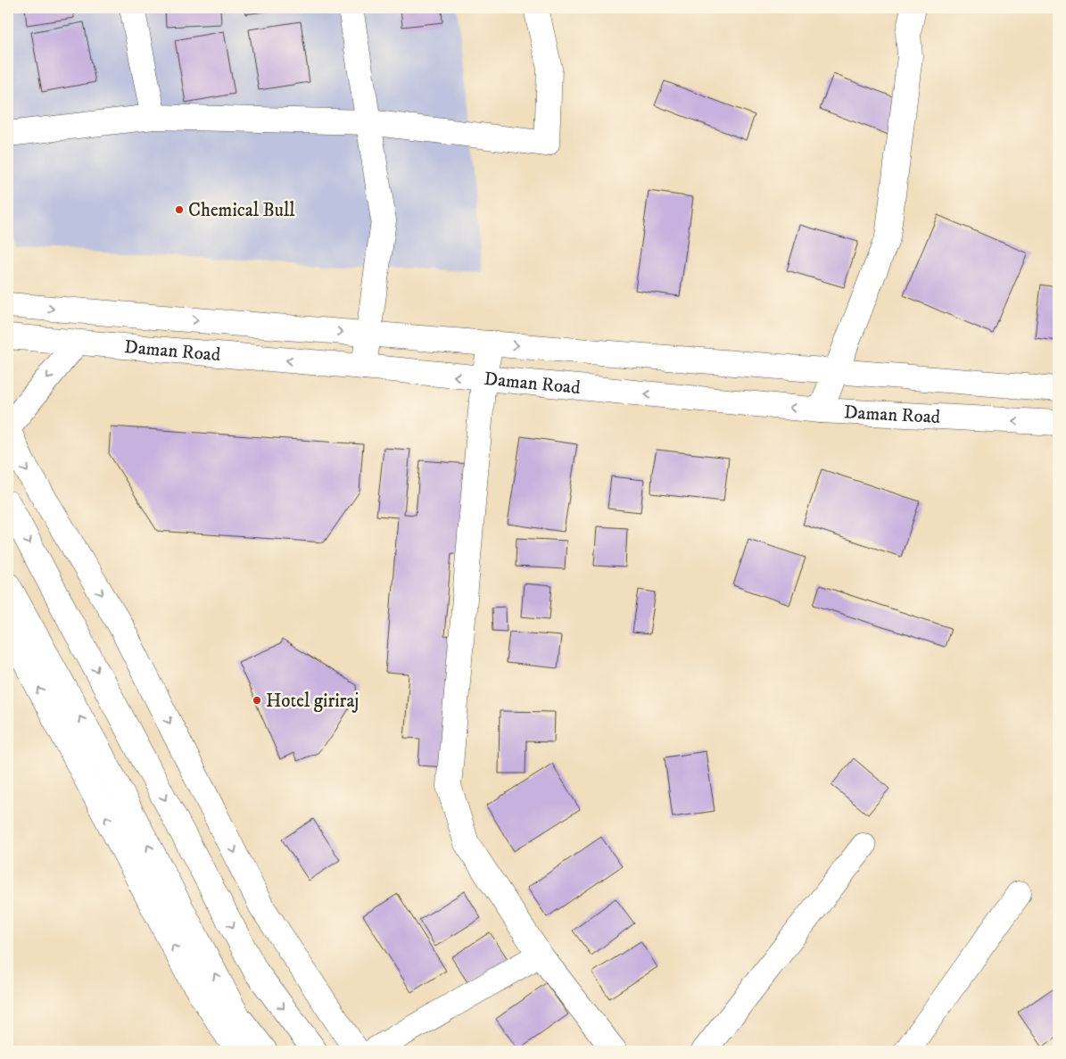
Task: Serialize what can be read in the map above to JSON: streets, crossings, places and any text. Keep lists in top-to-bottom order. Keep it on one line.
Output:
{"streets":{"main road":["Daman Road"]},"places":["Chemical Bull","Hotel giriraj"]}
